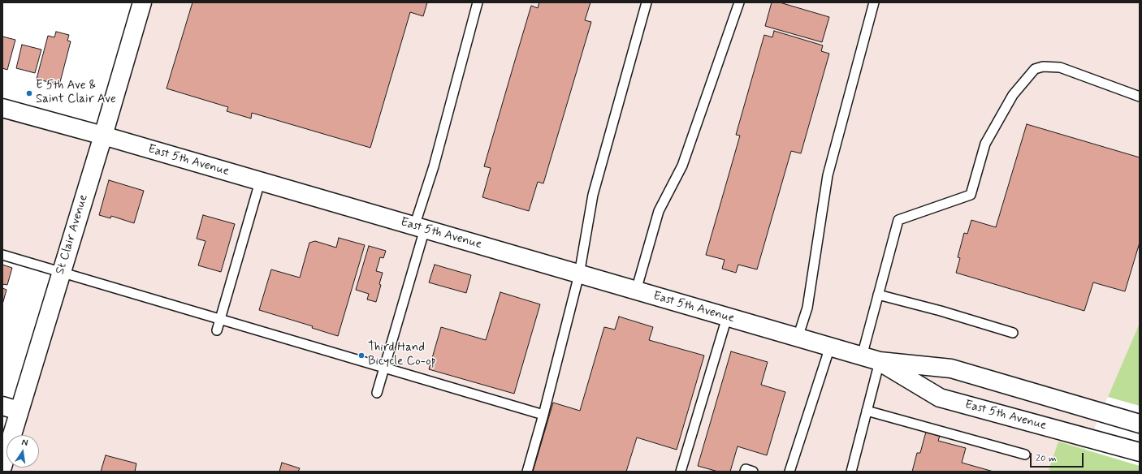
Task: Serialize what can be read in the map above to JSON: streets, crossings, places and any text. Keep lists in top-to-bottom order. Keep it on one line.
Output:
{"streets":{"main road":["East 5th Avenue","St Clair Avenue"]},"crossings":[["East 5th Avenue","St Clair Avenue"]],"places":["E 5th Ave & Saint Clair Ave","Third Hand Bicycle Co-op"],"scale_bar":"20 m","north":"top"}
